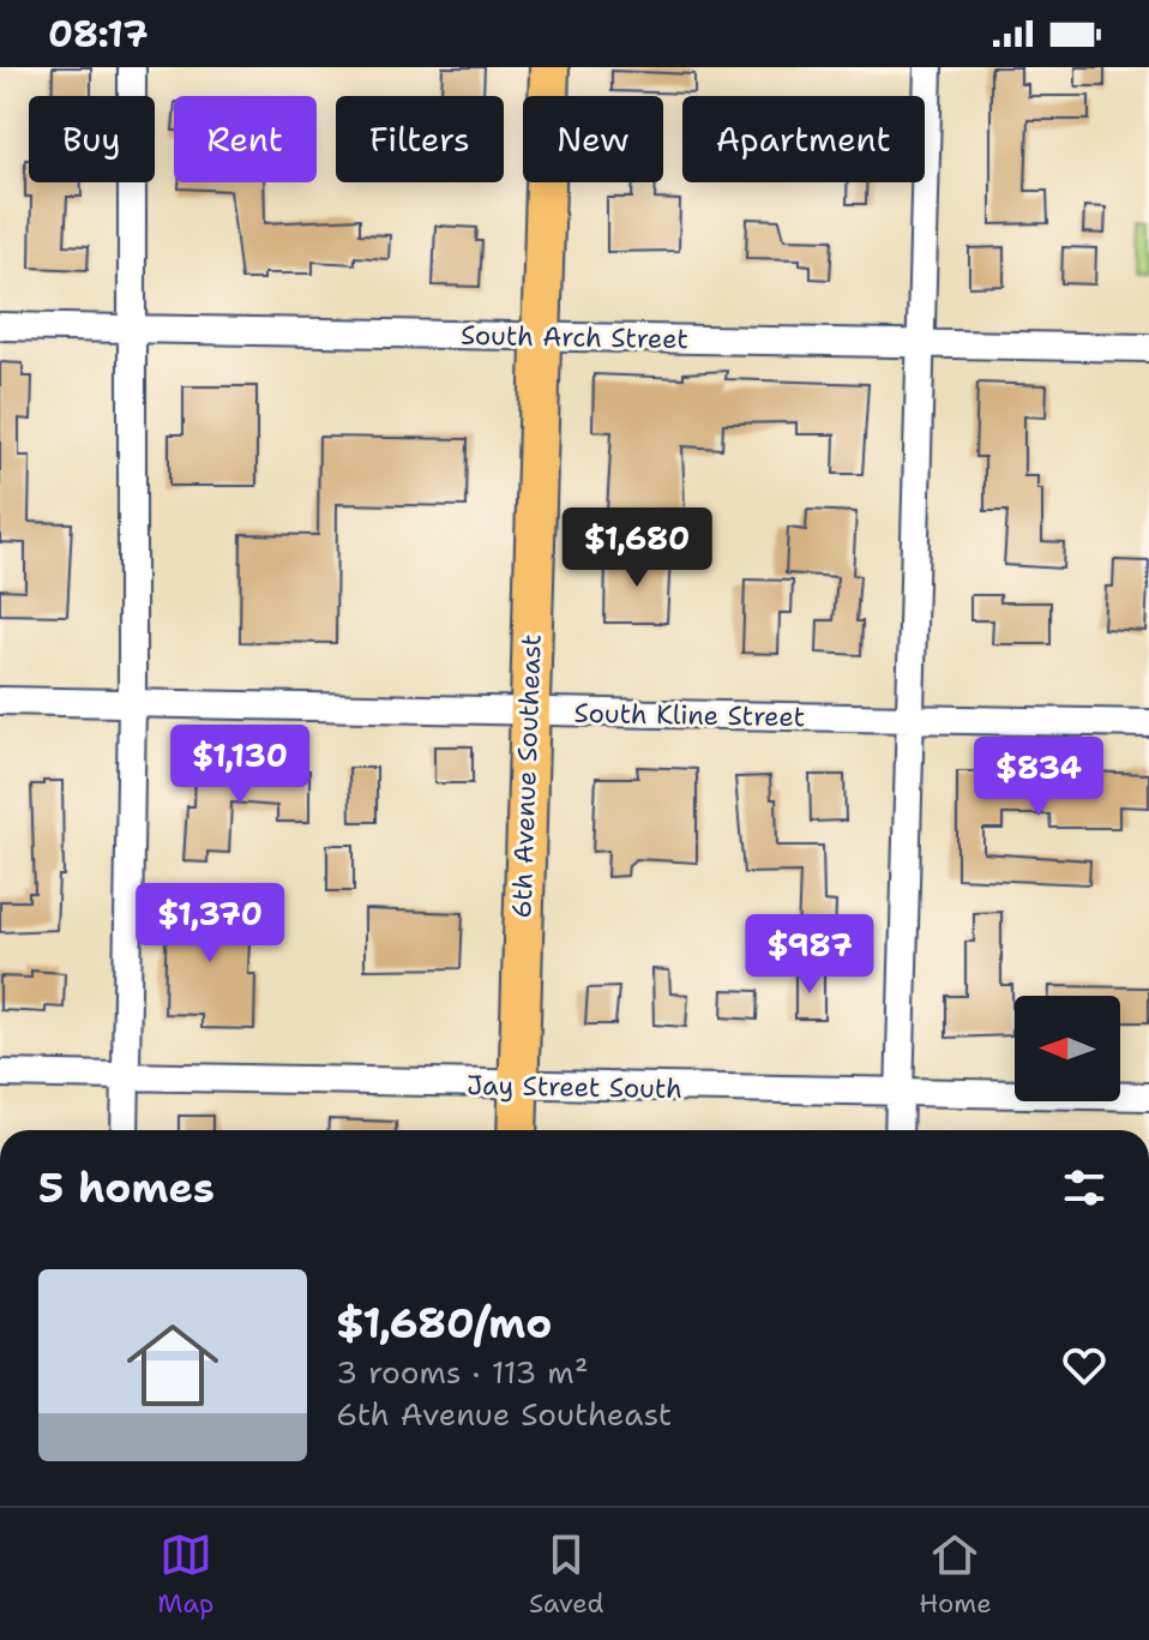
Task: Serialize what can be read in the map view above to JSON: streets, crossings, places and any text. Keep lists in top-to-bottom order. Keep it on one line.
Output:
{"streets":{"highway":["6th Avenue Southeast"],"street":["South Arch Street","South Kline Street","Jay Street South"]},"crossings":[["South Arch Street","6th Avenue Southeast"],["South Kline Street","6th Avenue Southeast"],["6th Avenue Southeast","Jay Street South"]],"north":"left","page":{"status":"08:17","chip":["Buy","Rent","Filters","New","Apartment"],"price":["$1,680","$1,130","$834","$1,370","$987"],"heading":"5 homes","list":[{"name":"$1,680/mo","note":"3 rooms · 113 m² · 6th Avenue Southeast"}],"tabs":["Map","Saved","Home"]}}
